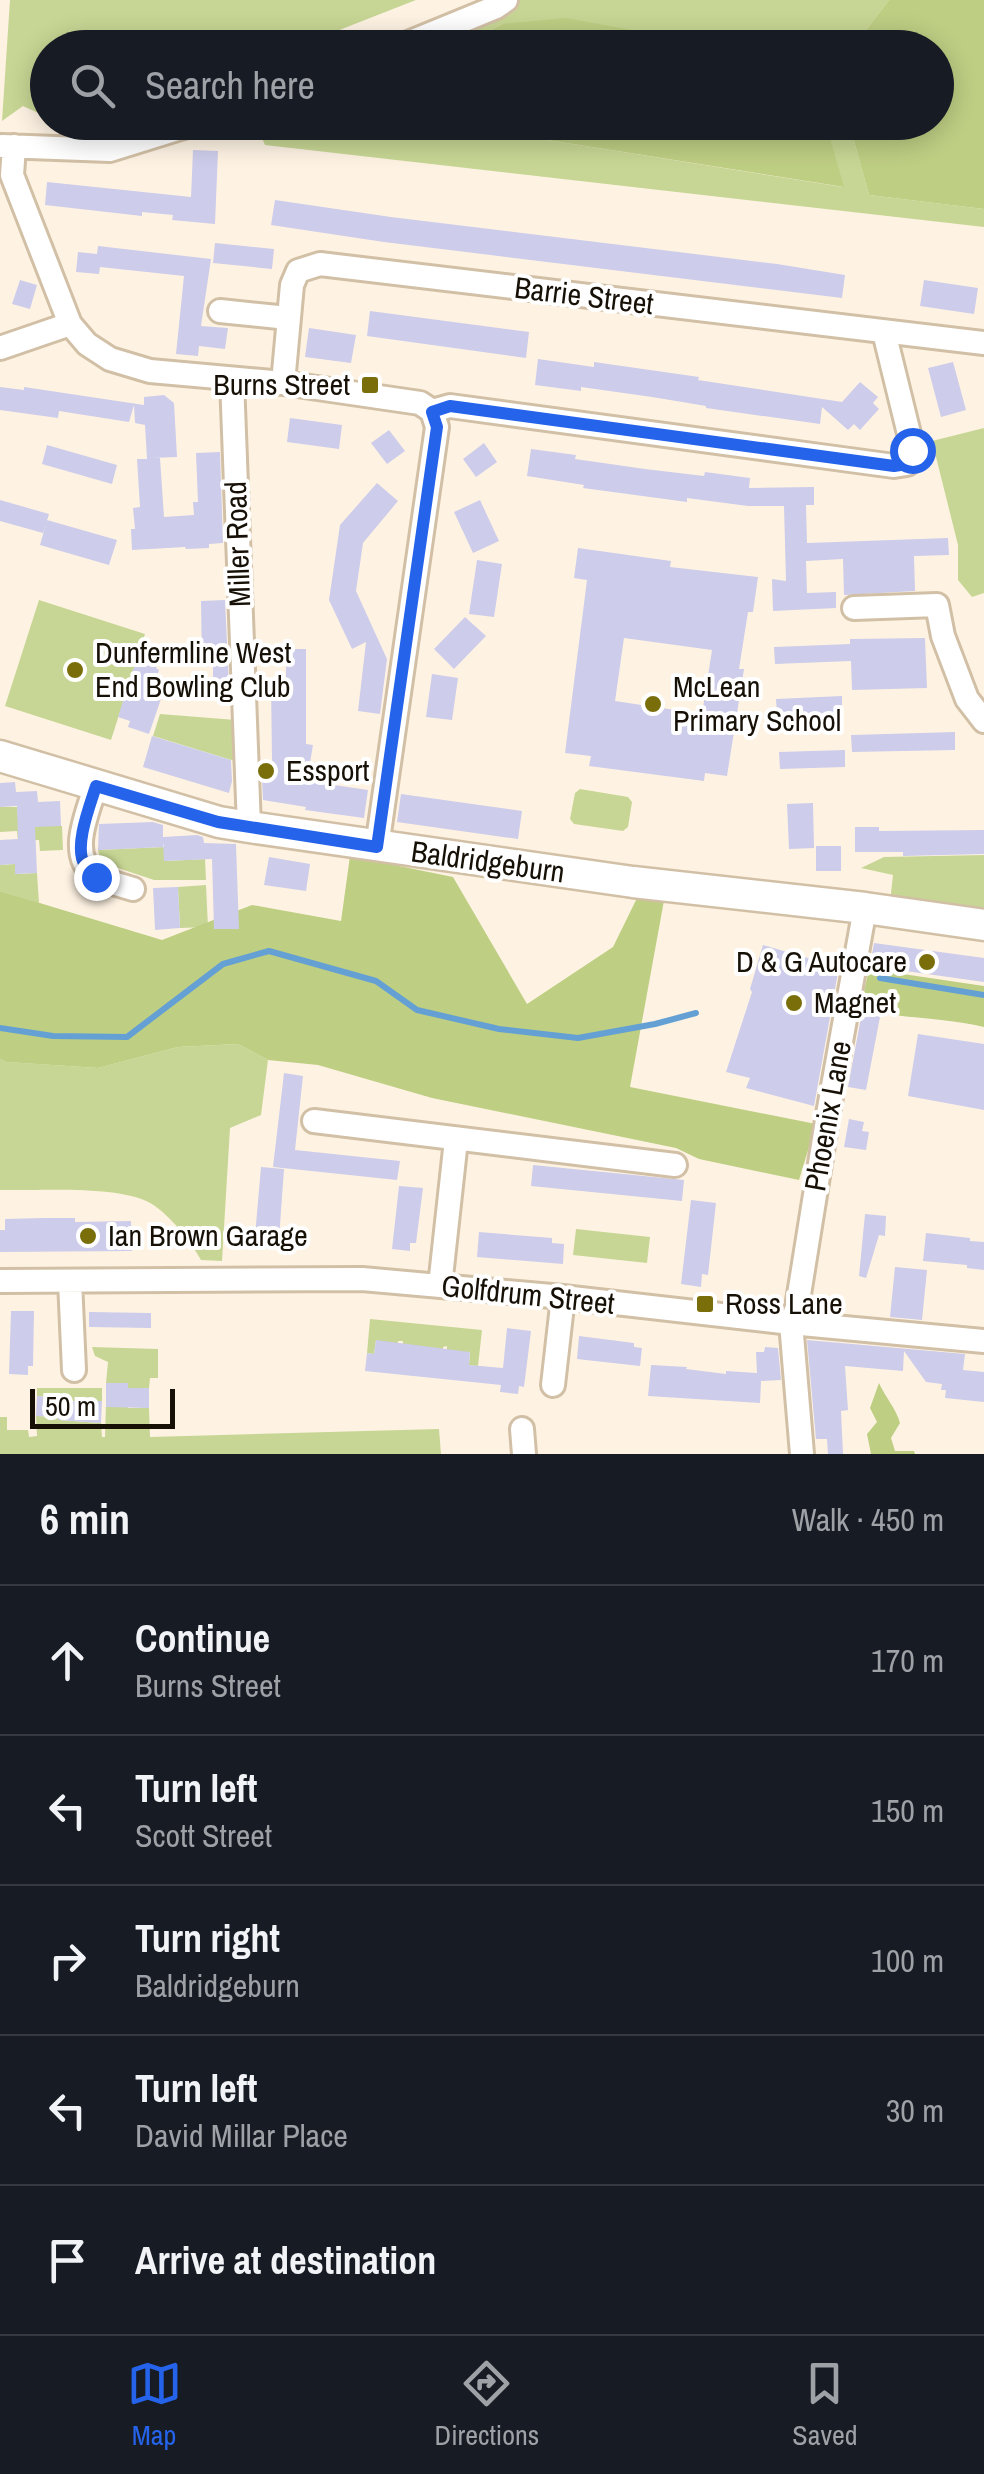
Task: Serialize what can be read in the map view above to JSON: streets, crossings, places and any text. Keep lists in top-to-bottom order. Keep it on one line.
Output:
{"streets":{"main road":["Baldridgeburn"],"street":["Barrie Street","Miller Road","Phoenix Lane","Golfdrum Street"]},"crossings":[["Miller Road","Baldridgeburn"],["Baldridgeburn","Phoenix Lane"],["Phoenix Lane","Golfdrum Street"]],"places":{"transit":["Burns Street","Ross Lane"],"other":["Dunfermline West End Bowling Club","McLean Primary School","Essport","D & G Autocare","Magnet","Ian Brown Garage"]},"scale_bar":"50 m","page":{"search":"Search here","scale":"50 m","heading":["6 min","Walk · 450 m"],"list":[["Continue","Burns Street","170 m"],["Turn left","Scott Street","150 m"],["Turn right","Baldridgeburn","100 m"],["Turn left","David Millar Place","30 m"],"Arrive at destination"],"nav":["Map","Directions","Saved"]}}
